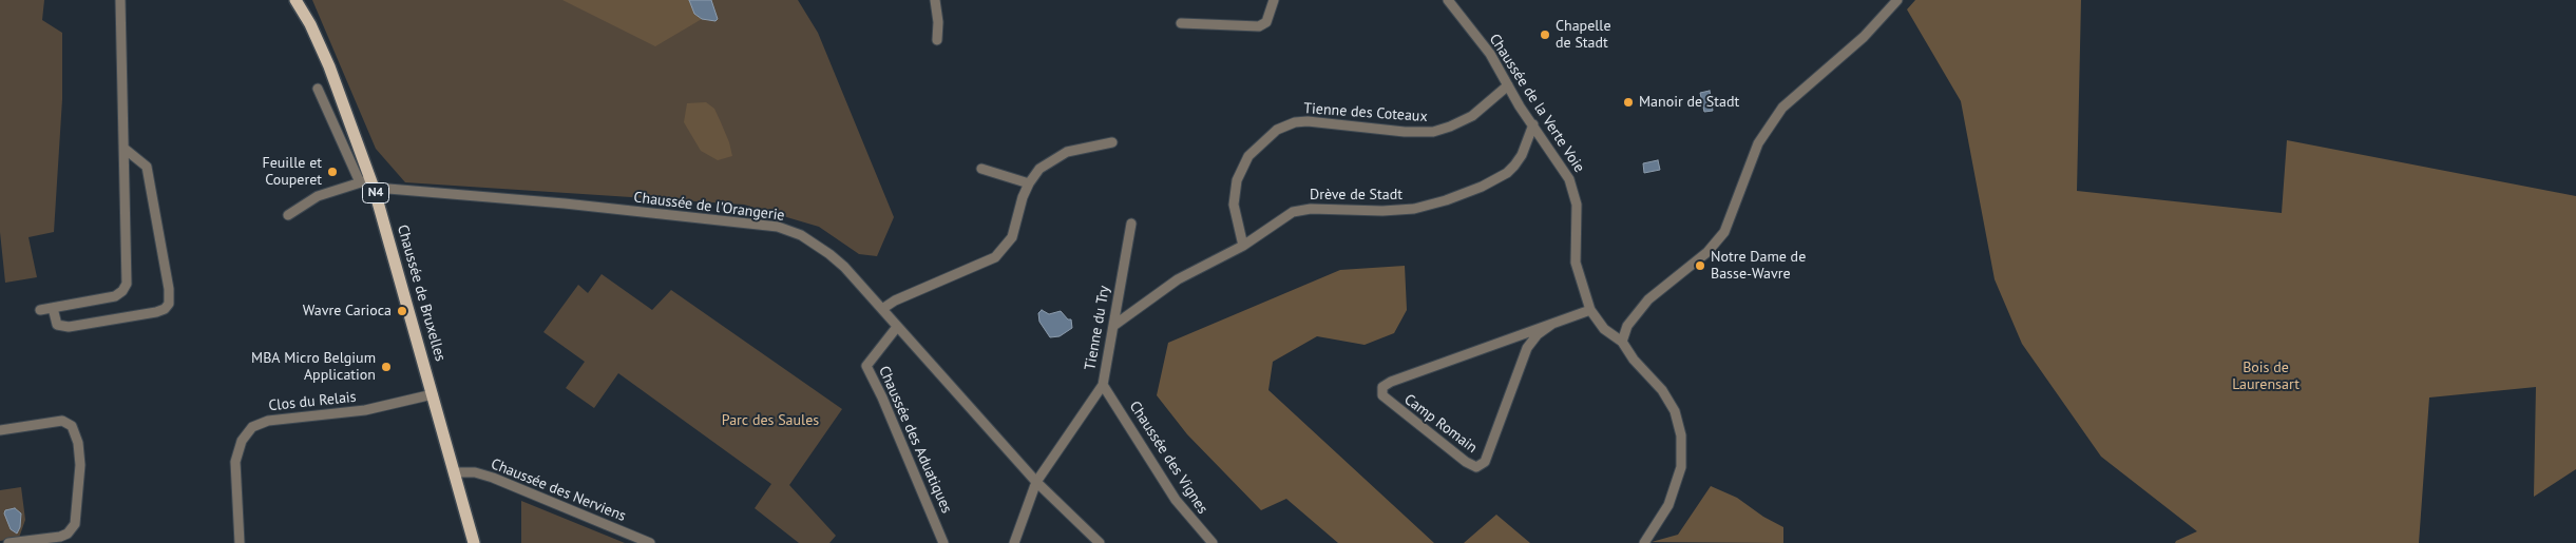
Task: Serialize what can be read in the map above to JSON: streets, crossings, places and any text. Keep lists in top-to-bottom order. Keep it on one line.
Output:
{"streets":{"main road":["N4","Chaussée de Bruxelles"],"street":["Chaussée de la Verte Voie","Tienne des Coteaux","Drève de Stadt","Chaussée de l'Orangerie","Tienne du Try","Clos du Relais","Camp Romain","Chaussée des Aduatiques","Chaussée des Vignes","Chaussée des Nerviens"]},"crossings":[["Chaussée de la Verte Voie","Tienne des Coteaux"],["Chaussée de la Verte Voie","Drève de Stadt"],["Chaussée de la Verte Voie","Camp Romain"],["Tienne des Coteaux","Drève de Stadt"],["Drève de Stadt","Tienne du Try"],["Chaussée de l'Orangerie","Chaussée de Bruxelles"],["Chaussée de l'Orangerie","Tienne du Try"],["Chaussée de l'Orangerie","Chaussée des Aduatiques"],["Chaussée de Bruxelles","Clos du Relais"],["Chaussée de Bruxelles","Chaussée des Nerviens"],["Tienne du Try","Chaussée des Vignes"]],"parks":["Bois de Laurensart","Parc des Saules"],"places":["Chapelle de Stadt","Manoir de Stadt","Feuille et Couperet","Notre Dame de Basse-Wavre","Wavre Carioca","MBA Micro Belgium Application"]}
